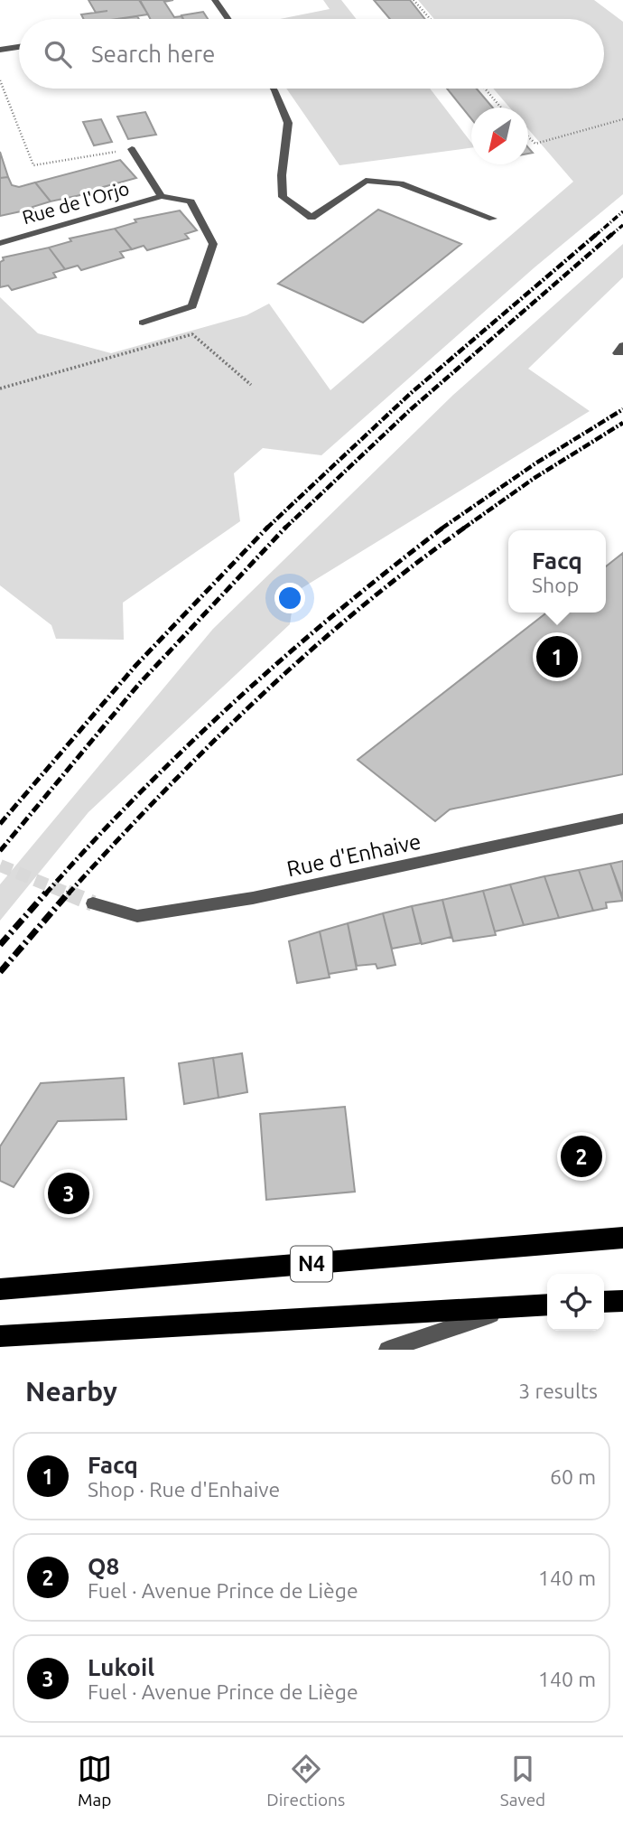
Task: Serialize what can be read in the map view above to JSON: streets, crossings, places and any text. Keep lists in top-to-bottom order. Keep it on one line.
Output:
{"streets":{"main road":["N4"],"street":["Rue de l'Orjo","Rue d'Enhaive"]},"north":"bottom left","page":{"search":"Search here","popup":["Facq","Shop"],"pins":["1","2","3"],"heading":["Nearby","3 results"],"list":[{"mark":"1","name":"Facq","note":"Shop · Rue d'Enhaive","value":"60 m"},{"mark":"2","name":"Q8","note":"Fuel · Avenue Prince de Liège","value":"140 m"},{"mark":"3","name":"Lukoil","note":"Fuel · Avenue Prince de Liège","value":"140 m"}],"nav":["Map","Directions","Saved"]}}
